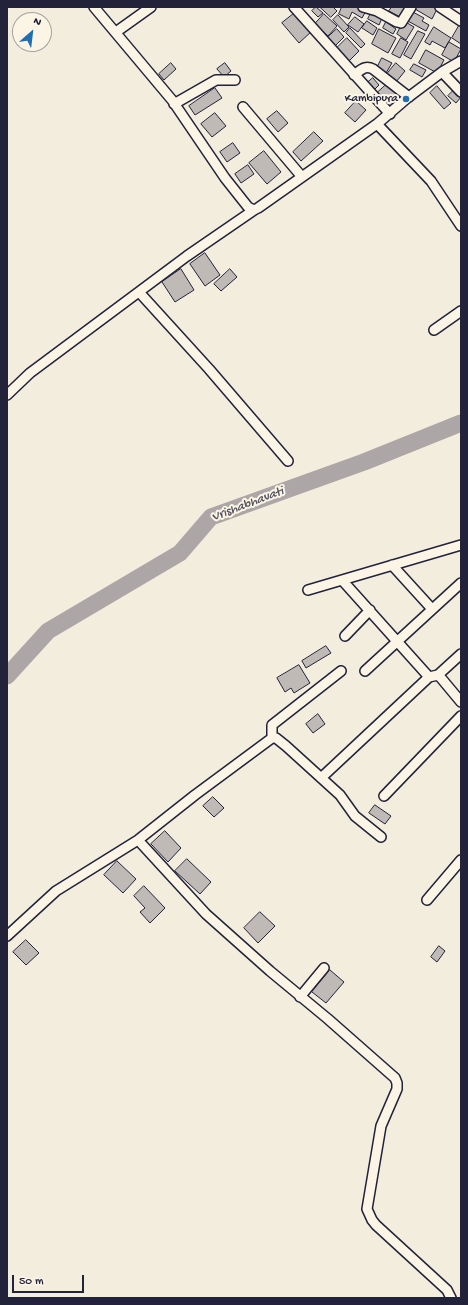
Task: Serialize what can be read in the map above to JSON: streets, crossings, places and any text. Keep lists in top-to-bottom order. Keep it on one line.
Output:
{"water":["Vrishabhavati"],"places":["Kambipura"],"scale_bar":"50 m","north":"top right"}
